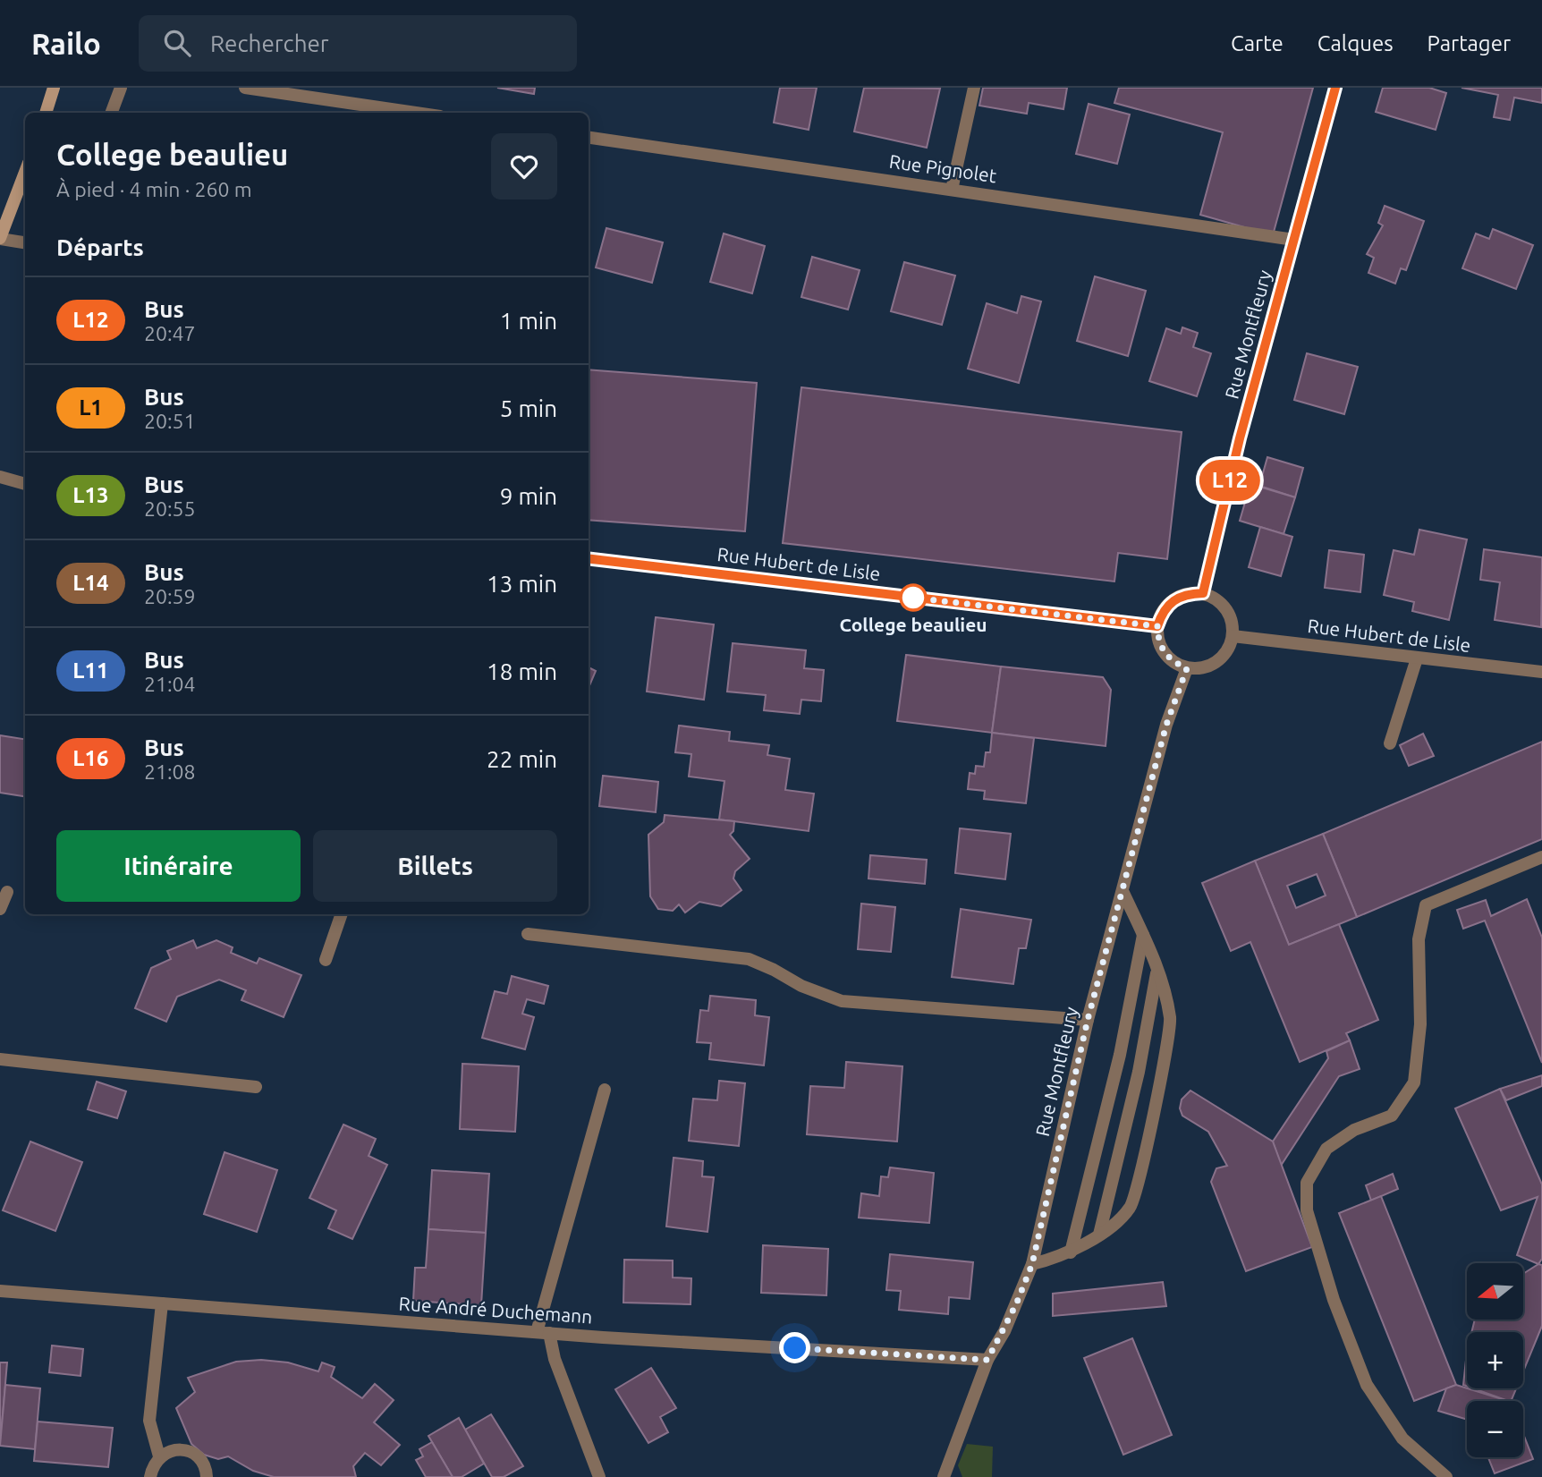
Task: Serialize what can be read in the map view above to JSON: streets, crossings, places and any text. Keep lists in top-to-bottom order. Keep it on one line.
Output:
{"streets":{"street":["Rue Pignolet","Rue Montfleury","Rue Hubert de Lisle","Rue André Duchemann"]},"crossings":[["Rue Pignolet","Rue Montfleury"],["Rue Montfleury","Rue Hubert de Lisle"],["Rue Montfleury","Rue André Duchemann"]],"places":["College beaulieu"],"lines":["bus line L12"],"north":"left","page":{"header":"Railo","search":"Rechercher","nav":["Carte","Calques","Partager"],"on_map":"L12","heading":[["College beaulieu","À pied · 4 min · 260 m"],"Départs"],"list":[{"mark":"L12","name":"Bus","note":"20:47","value":"1 min"},{"mark":"L1","name":"Bus","note":"20:51","value":"5 min"},{"mark":"L13","name":"Bus","note":"20:55","value":"9 min"},{"mark":"L14","name":"Bus","note":"20:59","value":"13 min"},{"mark":"L11","name":"Bus","note":"21:04","value":"18 min"},{"mark":"L16","name":"Bus","note":"21:08","value":"22 min"}],"buttons":["Itinéraire","Billets"],"map_buttons":["+","−"]}}
